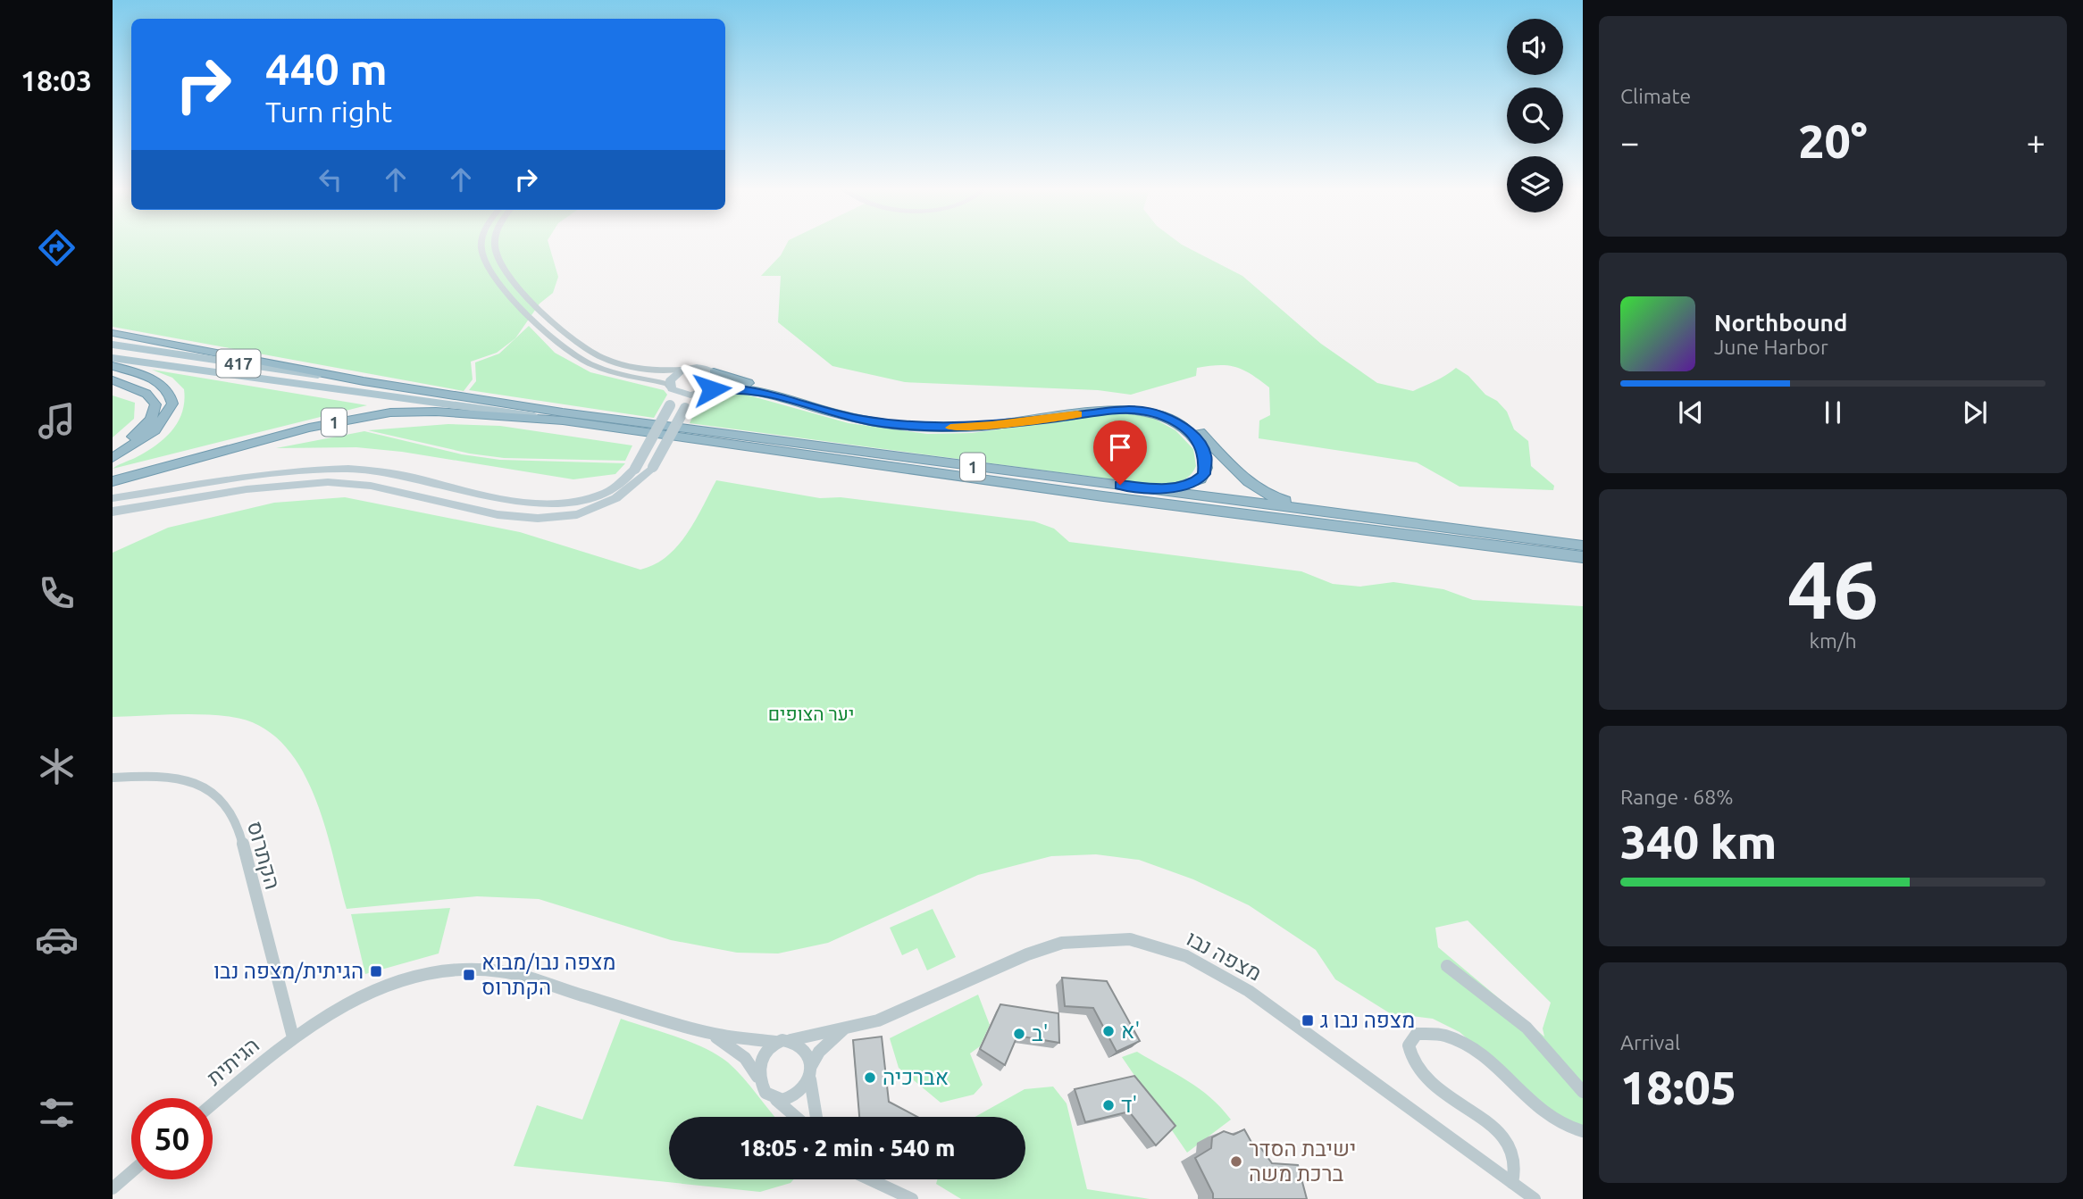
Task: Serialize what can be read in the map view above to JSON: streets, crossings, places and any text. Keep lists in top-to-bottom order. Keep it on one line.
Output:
{"streets":{"highway":["1"],"main road":["417"],"street":["הקתרוס","מצפה נבו","הגיתית"]},"crossings":[["417","1"],["הקתרוס","הגיתית"]],"parks":["יער הצופים"],"places":{"transit":["הגיתית/מצפה נבו","מצפה נבו/מבוא הקתרוס","מצפה נבו ג"],"other":["א'","ב'","אברכיה","ד'","ישיבת הסדר ברכת משה"]},"page":{"tabs":"18:03","tile":["Climate",["46","km/h"],["Range · 68%","340 km"],["Arrival","18:05"]],"turn":["440 m","Turn right"],"heat":["−","20°","+"],"song":["Northbound","June Harbor"],"limit":"50","trip":"18:05 · 2 min · 540 m"}}
